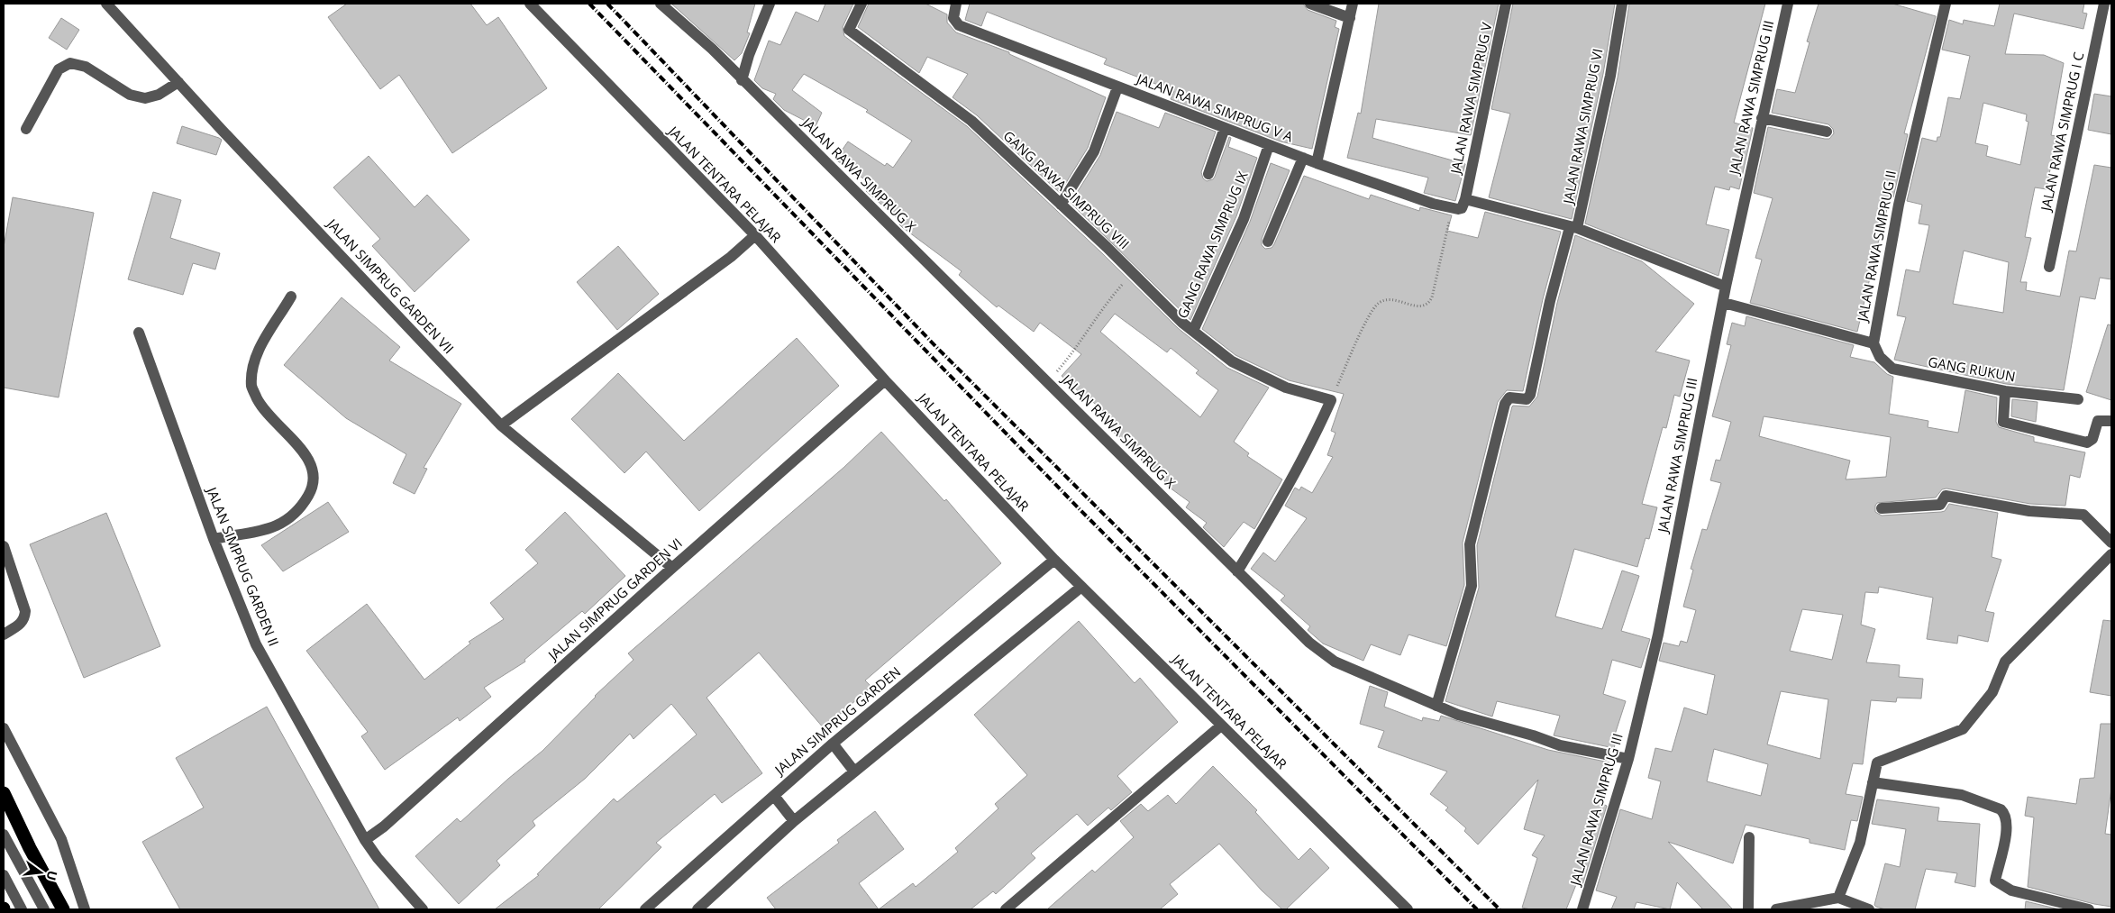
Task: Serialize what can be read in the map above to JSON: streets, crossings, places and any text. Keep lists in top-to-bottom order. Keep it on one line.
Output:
{"streets":{"street":["JALAN RAWA SIMPRUG III","JALAN RAWA SIMPRUG V","JALAN RAWA SIMPRUG V A","JALAN RAWA SIMPRUG VI","JALAN RAWA SIMPRUG I C","JALAN RAWA SIMPRUG X","JALAN TENTARA PELAJAR","GANG RAWA SIMPRUG VIII","GANG RAWA SIMPRUG IX","JALAN RAWA SIMPRUG II","JALAN SIMPRUG GARDEN VII","GANG RUKUN","JALAN SIMPRUG GARDEN II","JALAN SIMPRUG GARDEN VI","JALAN SIMPRUG GARDEN"]},"crossings":[["JALAN RAWA SIMPRUG III","JALAN RAWA SIMPRUG X"],["JALAN RAWA SIMPRUG III","JALAN RAWA SIMPRUG II"],["JALAN RAWA SIMPRUG V A","GANG RAWA SIMPRUG IX"],["JALAN RAWA SIMPRUG VI","JALAN RAWA SIMPRUG X"],["JALAN TENTARA PELAJAR","JALAN SIMPRUG GARDEN VI"],["JALAN TENTARA PELAJAR","JALAN SIMPRUG GARDEN"],["GANG RAWA SIMPRUG VIII","GANG RAWA SIMPRUG IX"],["JALAN RAWA SIMPRUG II","GANG RUKUN"],["JALAN SIMPRUG GARDEN VII","JALAN SIMPRUG GARDEN VI"],["JALAN SIMPRUG GARDEN II","JALAN SIMPRUG GARDEN VI"]],"north":"right"}
